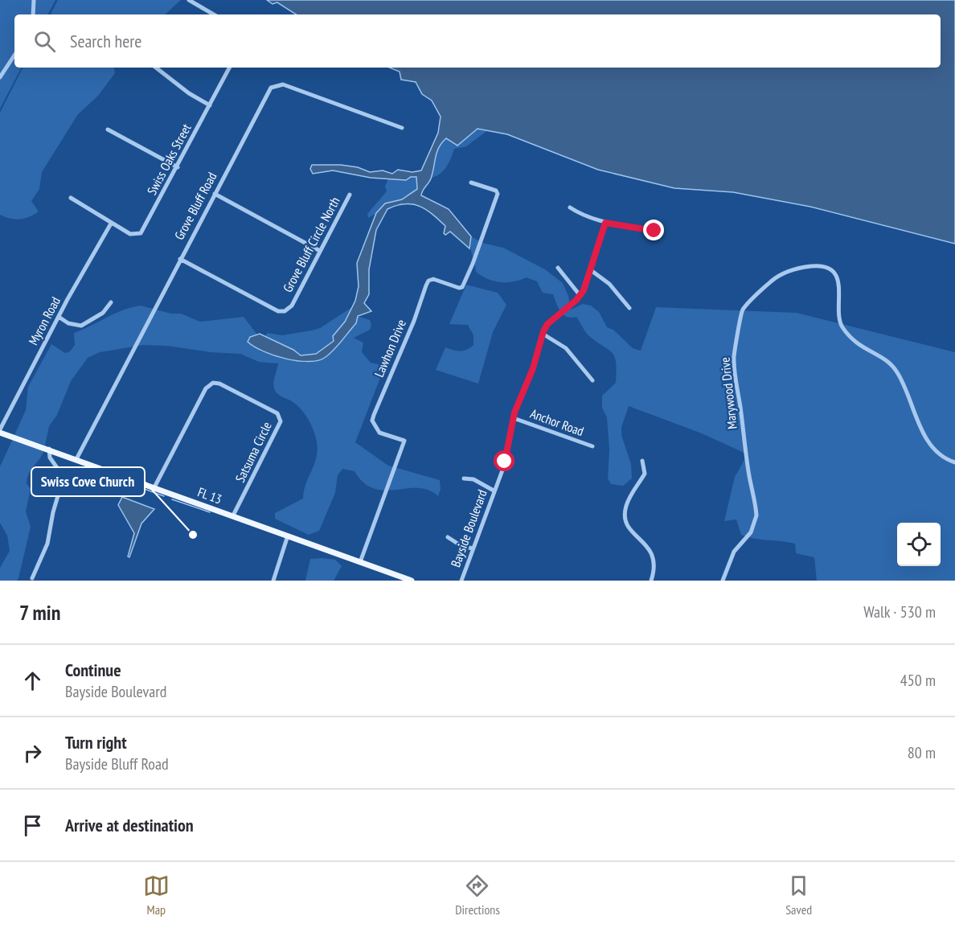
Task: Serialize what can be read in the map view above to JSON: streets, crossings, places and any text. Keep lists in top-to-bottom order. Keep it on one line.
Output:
{"streets":{"main road":["FL 13"],"street":["Swiss Oaks Street","Grove Bluff Road","Grove Bluff Circle North","Myron Road","Lawhon Drive","Marywood Drive","Anchor Road","Satsuma Circle","Bayside Boulevard"]},"crossings":[["Swiss Oaks Street","Myron Road"],["Grove Bluff Road","Grove Bluff Circle North"],["Grove Bluff Road","FL 13"],["Myron Road","FL 13"],["Lawhon Drive","FL 13"],["Anchor Road","Bayside Boulevard"],["Satsuma Circle","FL 13"]],"places":["Swiss Cove Church"],"page":{"search":"Search here","heading":["7 min","Walk · 530 m"],"list":[["Continue","Bayside Boulevard","450 m"],["Turn right","Bayside Bluff Road","80 m"],"Arrive at destination"],"nav":["Map","Directions","Saved"]}}
